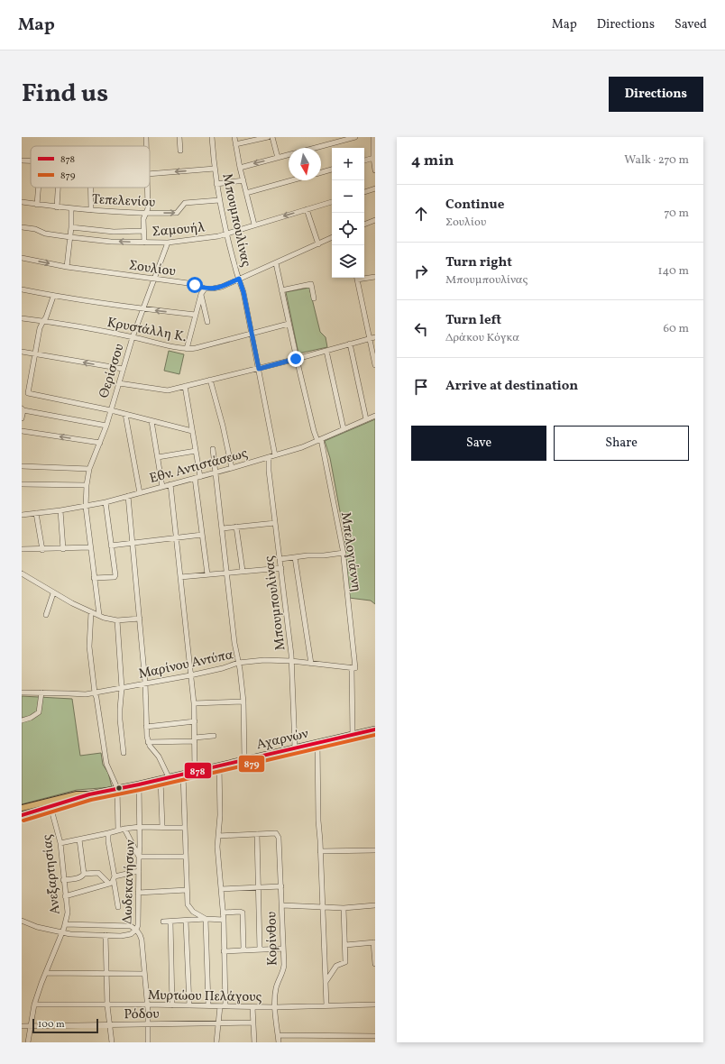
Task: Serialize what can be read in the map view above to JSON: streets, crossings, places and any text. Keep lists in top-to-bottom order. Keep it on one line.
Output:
{"streets":{"main road":["Αχαρνών"],"street":["Τεπελενίου","Μπουμπουλίνας","Σαμουήλ","Σουλίου","Κρυστάλλη Κ.","Θερίσσου","Εθν. Αντιστάσεως","Μπελογιάννη","Μαρίνου Αντύπα","Ανεξαρτησίας","Δωδεκανήσων","Κορίνθου","Μυρτώου Πελάγους","Ρόδου"]},"crossings":[["Τεπελενίου","Μπουμπουλίνας"],["Μπουμπουλίνας","Σαμουήλ"],["Μπουμπουλίνας","Σουλίου"],["Μπουμπουλίνας","Κρυστάλλη Κ."],["Μπουμπουλίνας","Εθν. Αντιστάσεως"],["Μπουμπουλίνας","Μαρίνου Αντύπα"],["Μπουμπουλίνας","Αχαρνών"],["Σαμουήλ","Θερίσσου"],["Σουλίου","Θερίσσου"],["Σουλίου","Μπελογιάννη"],["Κρυστάλλη Κ.","Θερίσσου"],["Κρυστάλλη Κ.","Μπελογιάννη"],["Θερίσσου","Εθν. Αντιστάσεως"],["Εθν. Αντιστάσεως","Μπελογιάννη"],["Μπελογιάννη","Μαρίνου Αντύπα"],["Μπελογιάννη","Αχαρνών"],["Αχαρνών","Ανεξαρτησίας"],["Αχαρνών","Δωδεκανήσων"],["Ανεξαρτησίας","Μυρτώου Πελάγους"],["Ανεξαρτησίας","Ρόδου"],["Δωδεκανήσων","Μυρτώου Πελάγους"],["Δωδεκανήσων","Ρόδου"],["Κορίνθου","Μυρτώου Πελάγους"]],"lines":["transit line 878","transit line 879"],"legend":["878","879"],"scale_bar":"100 m","north":"bottom","page":{"header":"Map","nav":["Map","Directions","Saved"],"title":"Find us","buttons":["Directions",["Save","Share"]],"heading":["4 min","Walk · 270 m"],"map_buttons":["+","−"],"list":[["Continue","Σουλίου","70 m"],["Turn right","Μπουμπουλίνας","140 m"],["Turn left","Δράκου Κόγκα","60 m"],"Arrive at destination"],"scale":"100 m"}}
